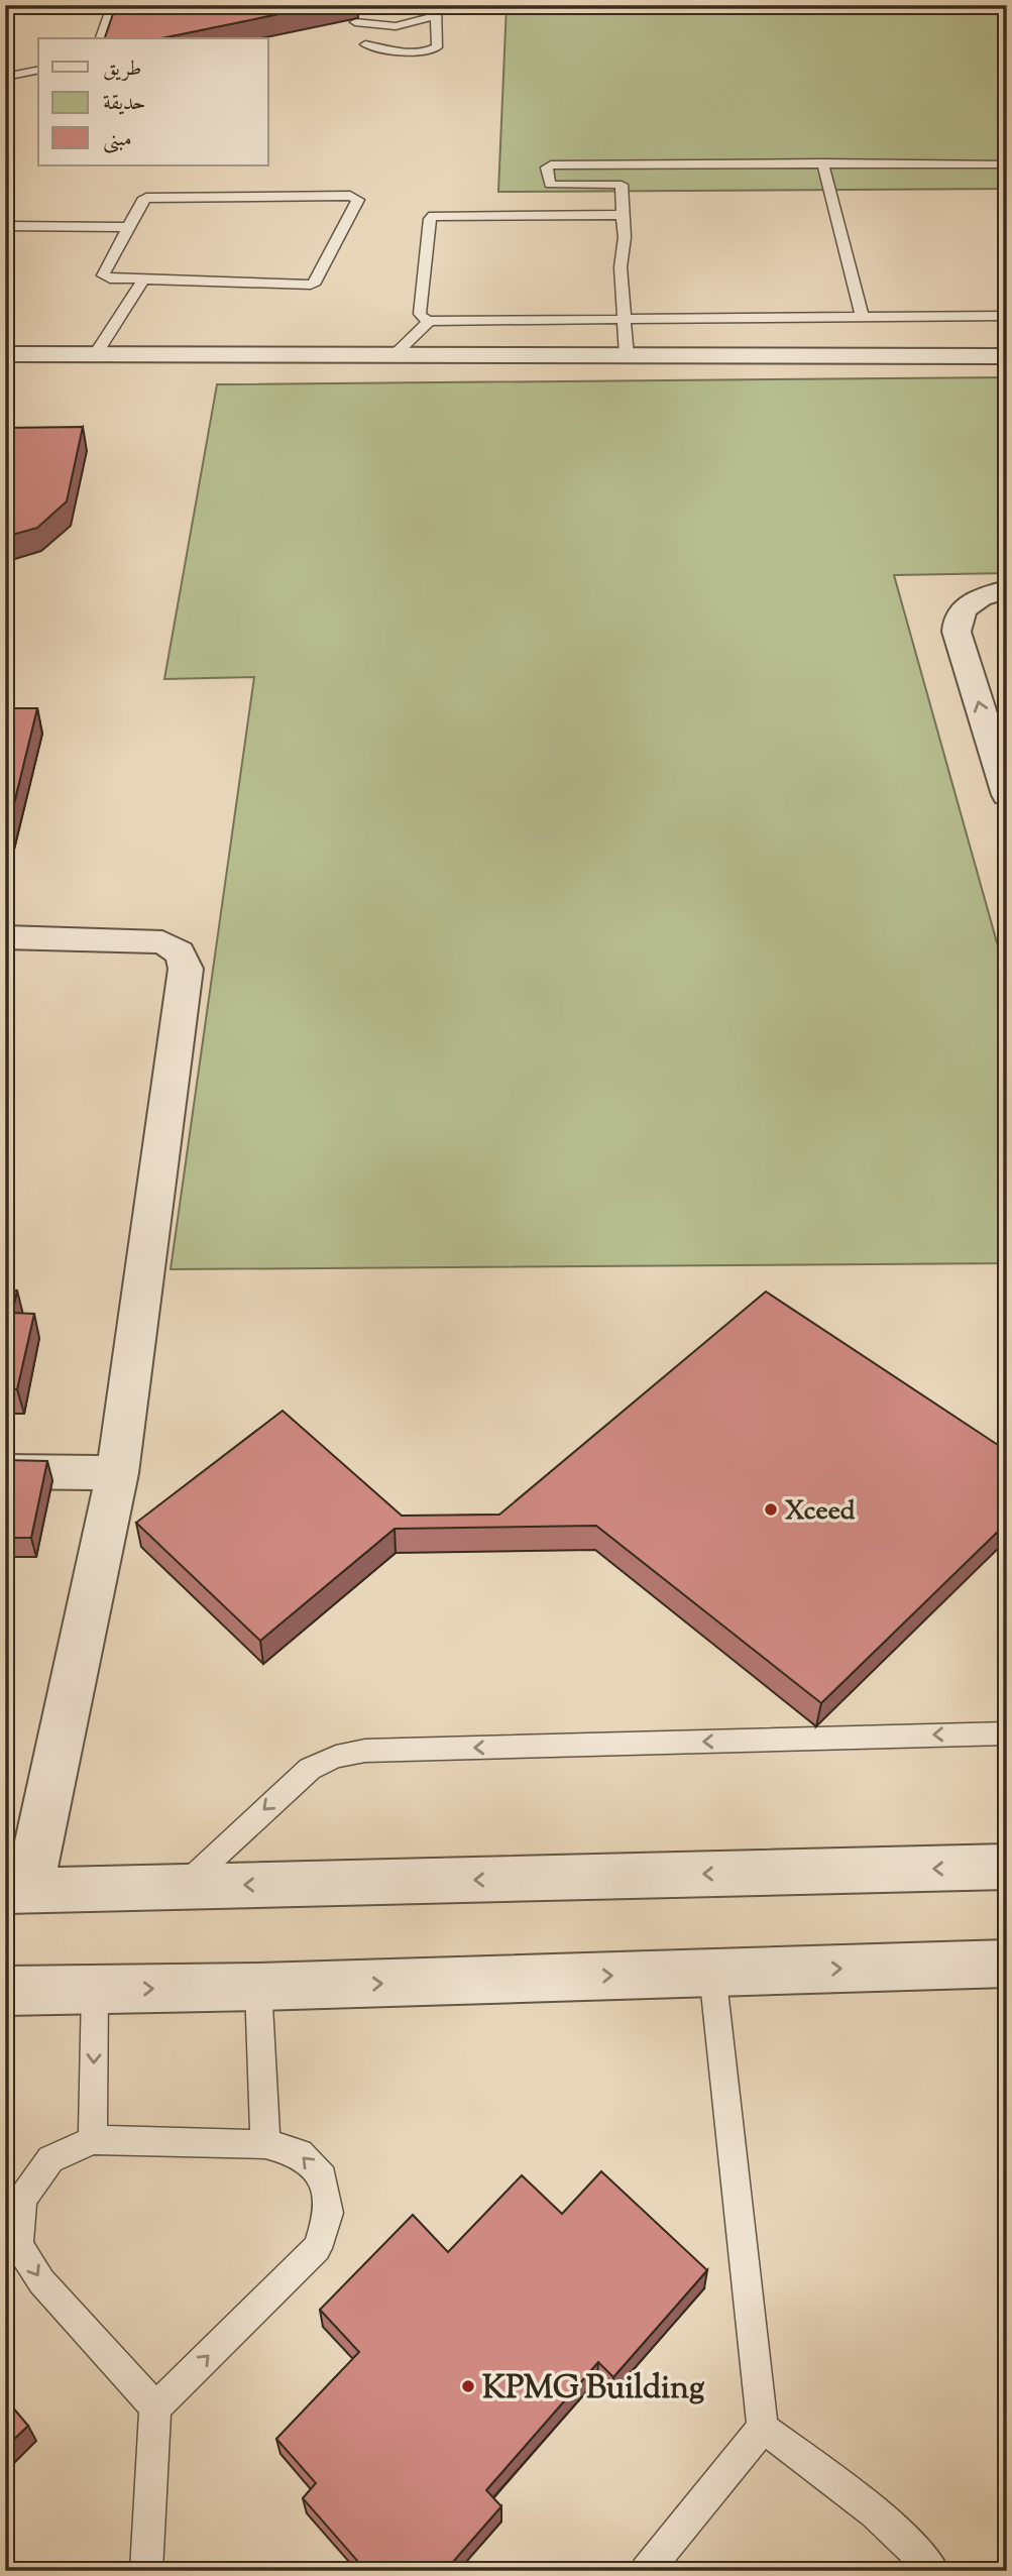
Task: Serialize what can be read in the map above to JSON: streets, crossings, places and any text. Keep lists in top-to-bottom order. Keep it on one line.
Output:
{"places":["Xceed","KPMG Building"],"legend":["طريق","حديقة","مبنى"]}
